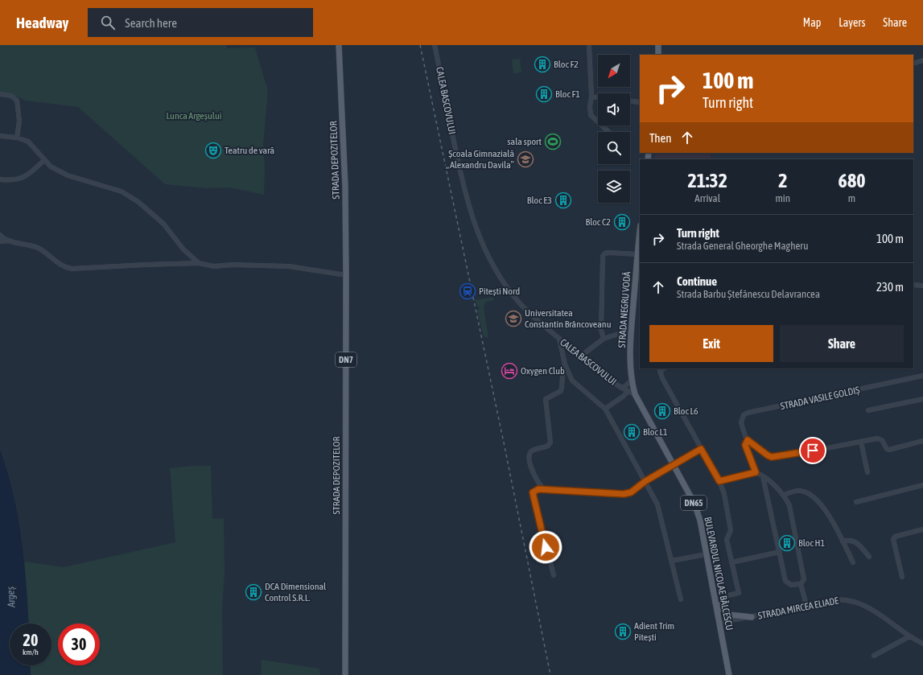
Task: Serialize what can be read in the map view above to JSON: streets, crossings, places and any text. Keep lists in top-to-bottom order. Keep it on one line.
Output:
{"streets":{"main road":["STRADA DEPOZITELOR","STRADA NEGRU VODĂ","DN7","DN65","BULEVARDUL NICOLAE BĂLCESCU"],"street":["CALEA BASCOVULUI","STRADA VASILE GOLDIȘ","STRADA MIRCEA ELIADE"]},"crossings":[["CALEA BASCOVULUI","STRADA NEGRU VODĂ"],["CALEA BASCOVULUI","BULEVARDUL NICOLAE BĂLCESCU"],["STRADA NEGRU VODĂ","BULEVARDUL NICOLAE BĂLCESCU"],["BULEVARDUL NICOLAE BĂLCESCU","STRADA MIRCEA ELIADE"]],"water":["Argeș"],"parks":["Lunca Argeșului"],"places":{"building":["Bloc F2","Bloc F1","Bloc E3","Bloc C2","Bloc L6","Bloc L1","Bloc H1","DCA Dimensional Control S.R.L.","Adient Trim Pitești"],"sports":["sala sport"],"theatre":["Teatru de vară"],"school or university":["Școala Gimnazială „Alexandru Davila”","Universitatea Constantin Brâncoveanu"],"station":["Pitești Nord"],"hotel":["Oxygen Club"]},"north":"bottom left","page":{"header":"Headway","search":"Search here","nav":["Map","Layers","Share"],"turn":["100 m","Turn right"],"then":"Then","eta":["21:32","Arrival","2","min","680","m"],"list":[{"name":"Turn right","note":"Strada General Gheorghe Magheru","value":"100 m"},{"name":"Continue","note":"Strada Barbu Ștefănescu Delavrancea","value":"230 m"}],"buttons":["Exit","Share"],"speed":"20 km/h","limit":"30"}}
